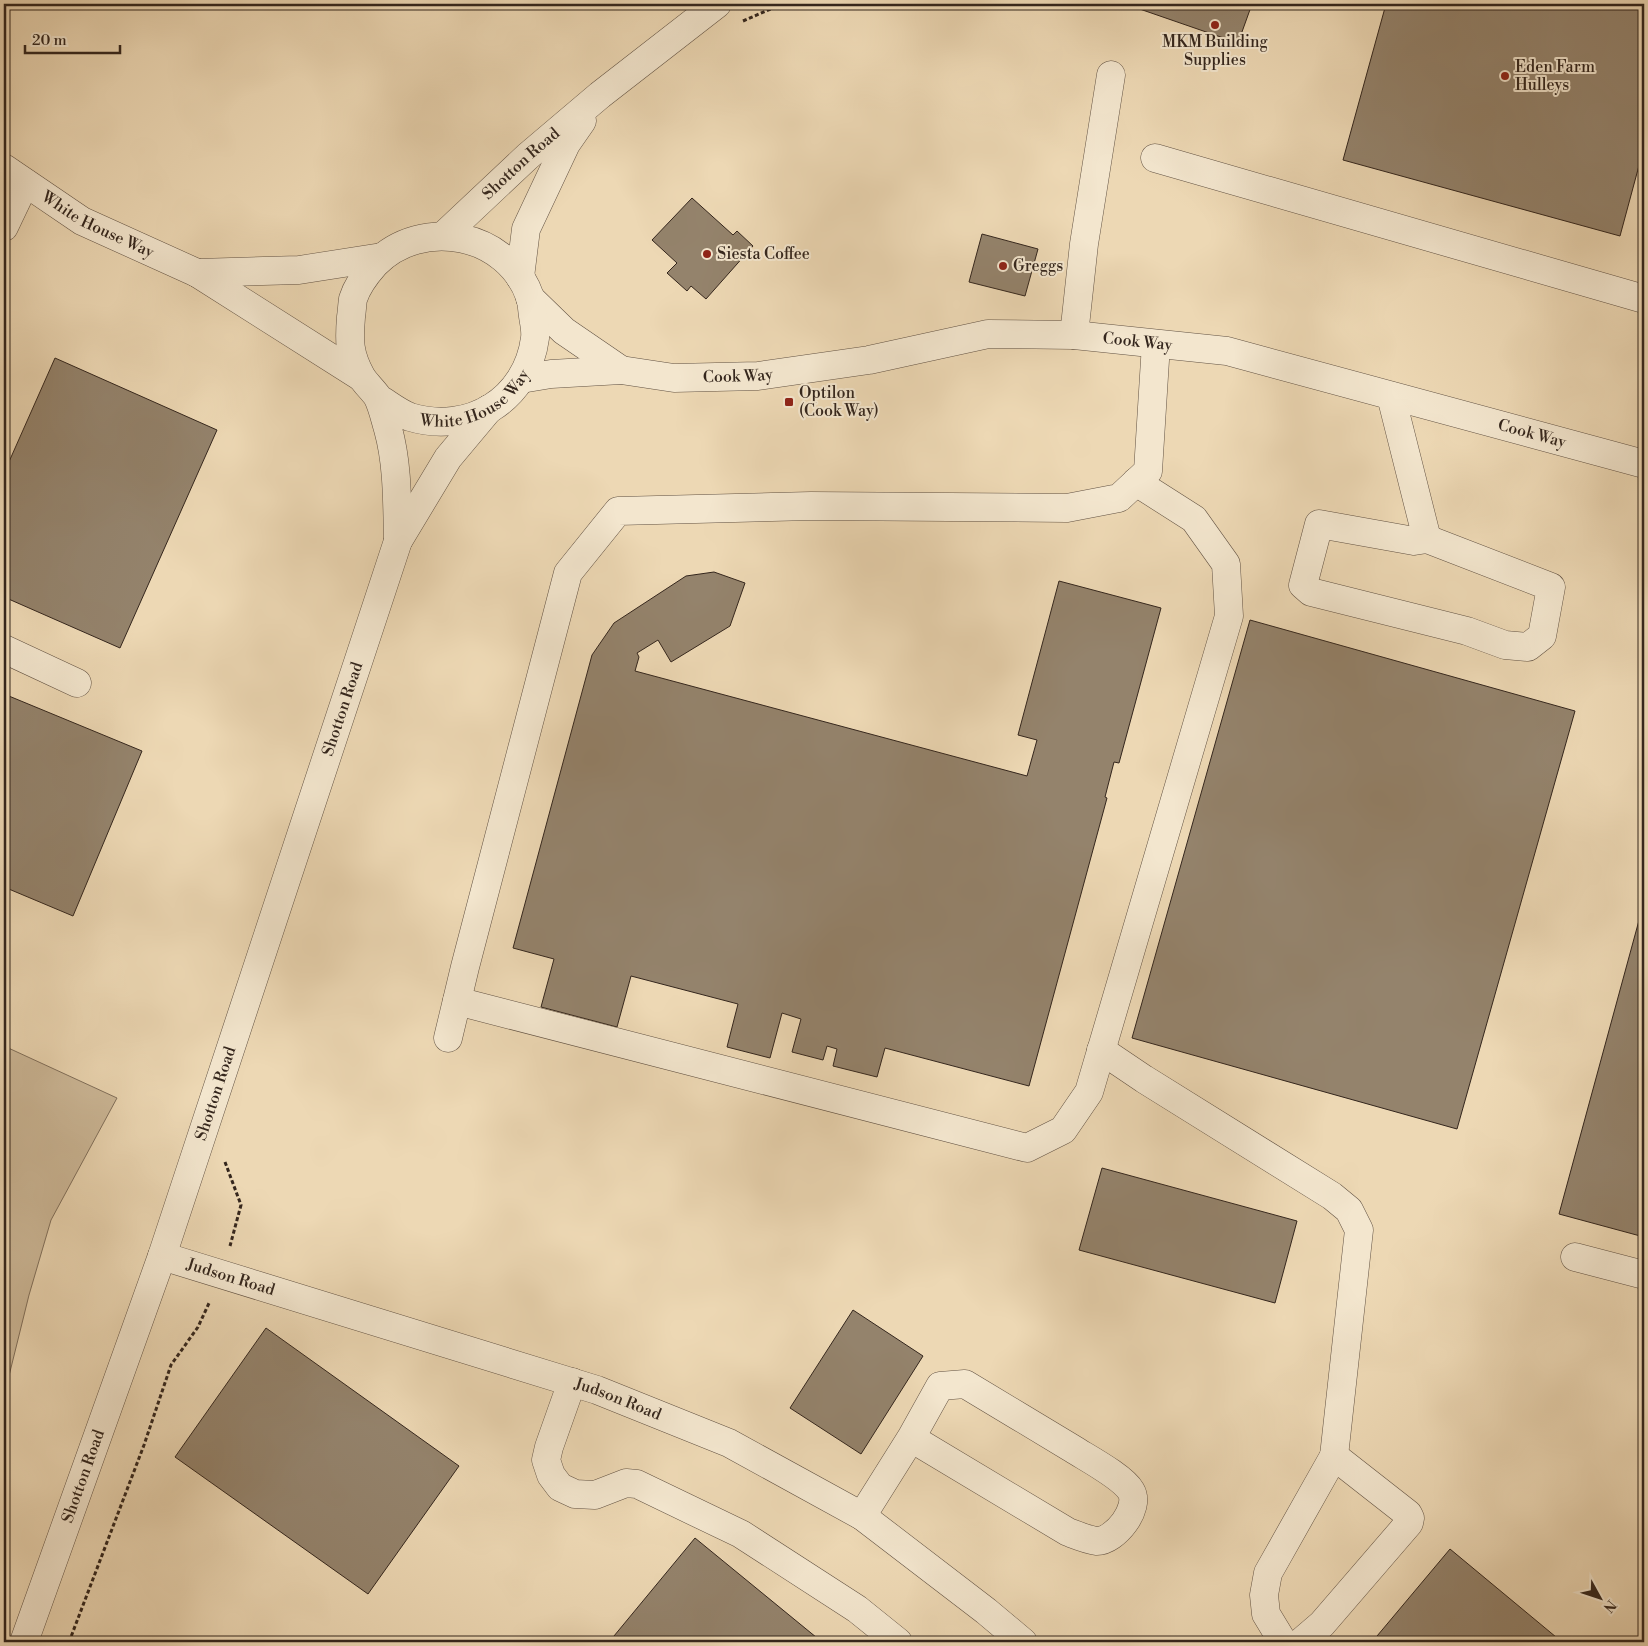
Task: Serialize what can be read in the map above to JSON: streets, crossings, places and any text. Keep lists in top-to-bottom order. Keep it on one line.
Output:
{"streets":{"street":["Shotton Road","White House Way","Cook Way","Judson Road"]},"crossings":[["Shotton Road","White House Way"],["Shotton Road","Judson Road"]],"places":{"other":["MKM Building Supplies","Eden Farm Hulleys","Siesta Coffee","Greggs"],"transit":["Optilon (Cook Way)"]},"scale_bar":"20 m","north":"bottom right"}
